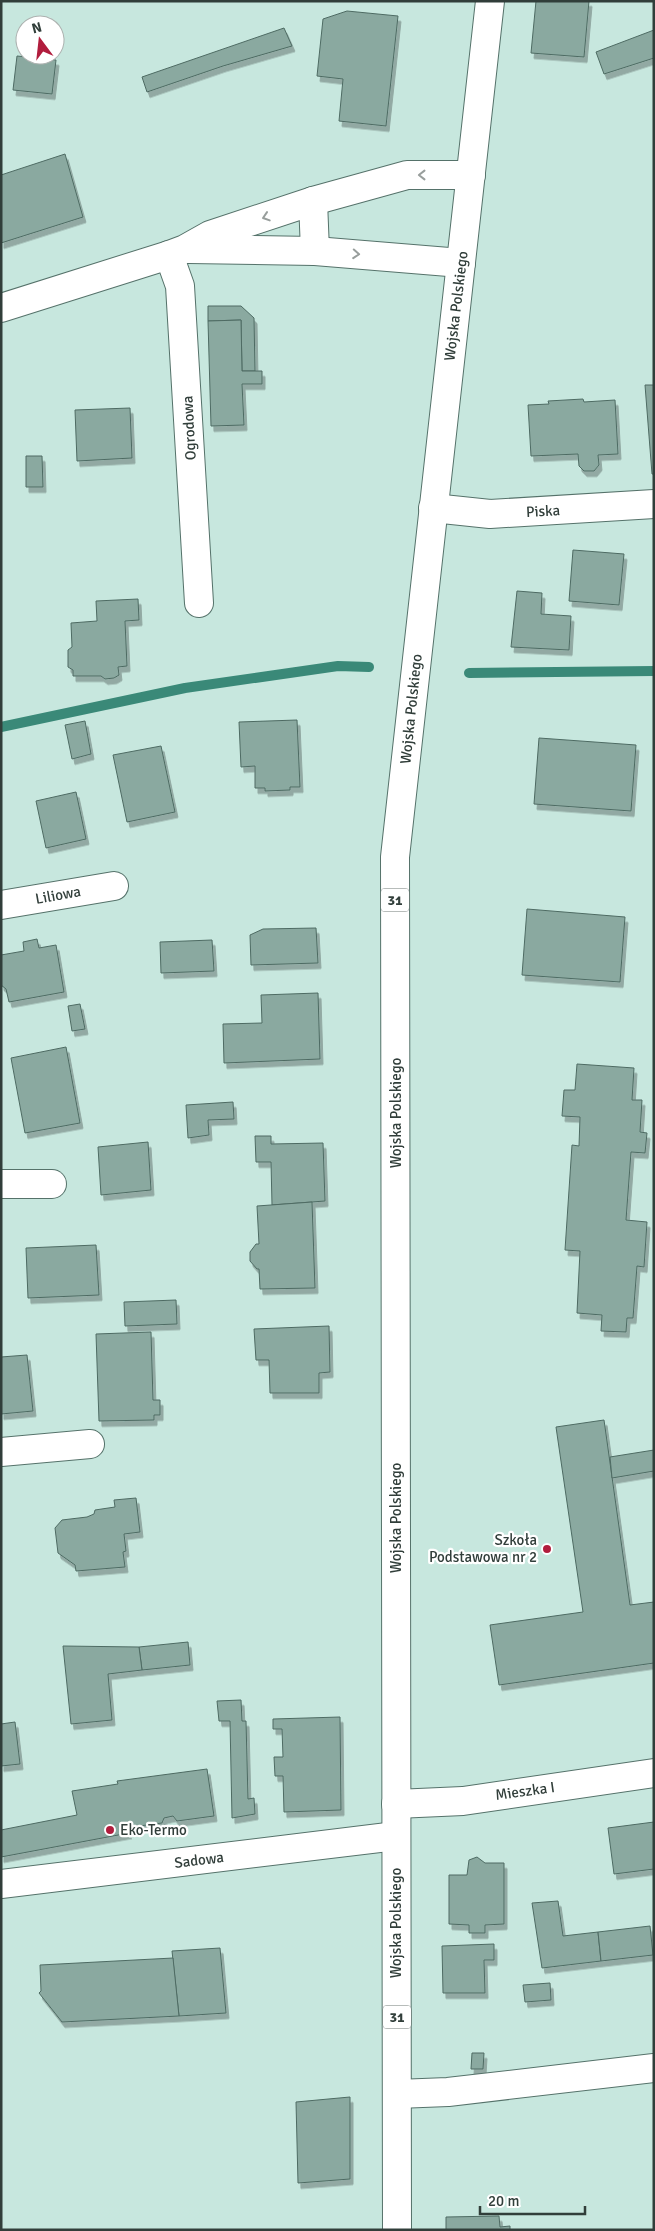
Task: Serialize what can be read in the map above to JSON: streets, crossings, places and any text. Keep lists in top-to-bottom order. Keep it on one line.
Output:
{"streets":{"main road":["Wojska Polskiego","Ogrodowa","Piska","Liliowa","31","Mieszka I","Sadowa"]},"crossings":[["Wojska Polskiego","Piska"],["Wojska Polskiego","Mieszka I"],["Wojska Polskiego","Sadowa"]],"places":["Szkoła Podstawowa nr 2","Eko-Termo"],"scale_bar":"20 m","north":"top"}
